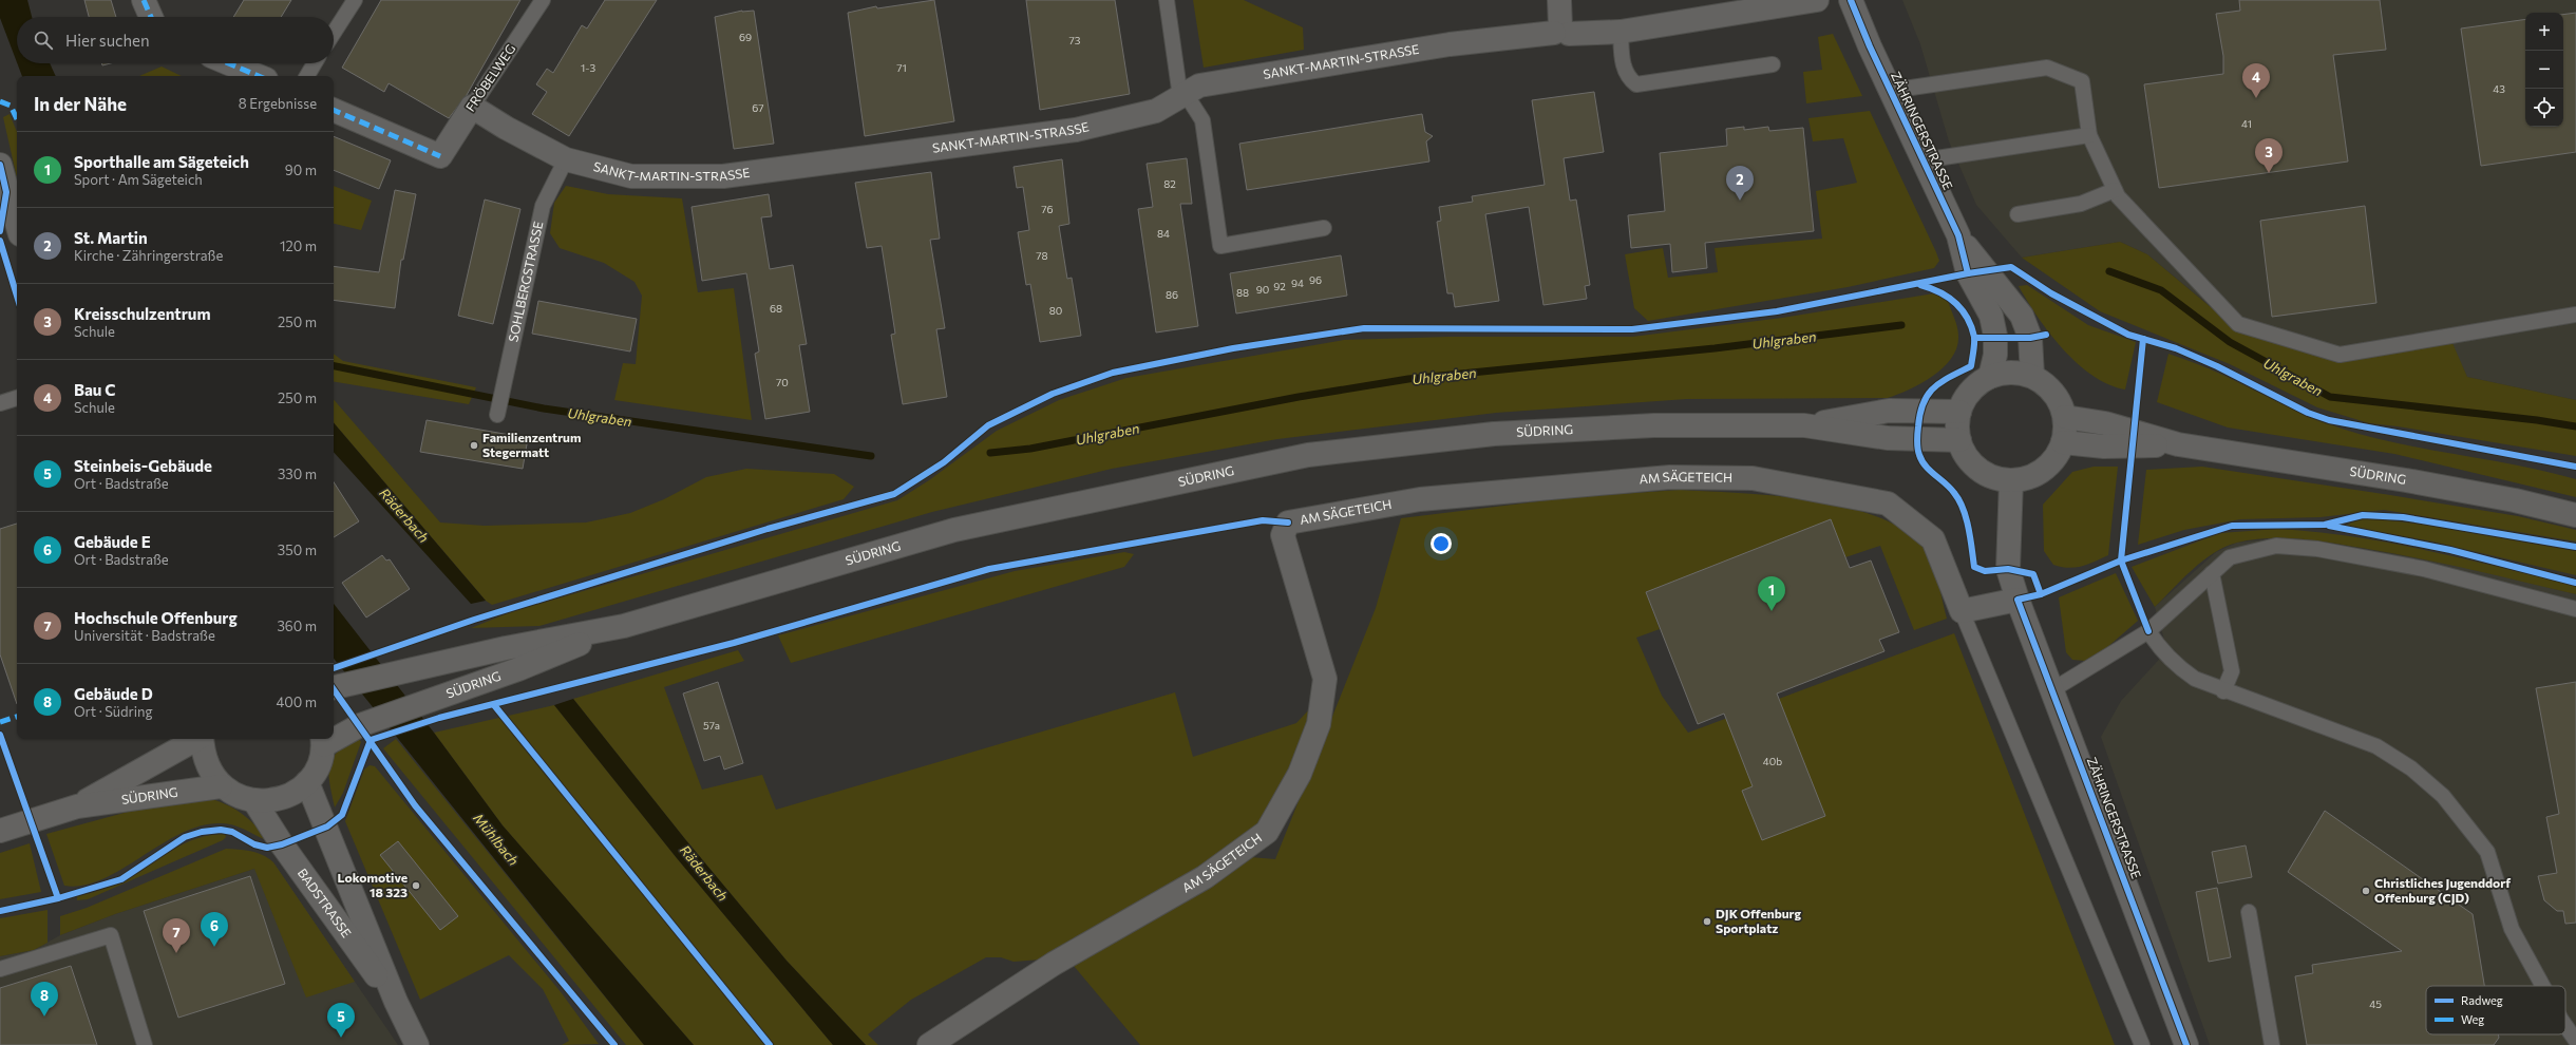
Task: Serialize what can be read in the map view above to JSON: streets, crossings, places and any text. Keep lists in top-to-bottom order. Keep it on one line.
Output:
{"streets":{"street":["SANKT-MARTIN-STRASSE","FRÖBELWEG","ZÄHRINGERSTRASSE","SÜDRING","AM SÄGETEICH","BADSTRASSE"],"lane":["SOHLBERGSTRASSE"]},"crossings":[["SANKT-MARTIN-STRASSE","FRÖBELWEG"],["SANKT-MARTIN-STRASSE","SOHLBERGSTRASSE"],["ZÄHRINGERSTRASSE","SÜDRING"],["SÜDRING","BADSTRASSE"]],"water":["Uhlgraben","Räderbach","Mühlbach"],"places":["Familienzentrum Stegermatt","Lokomotive 18 323","Christliches Jugenddorf Offenburg (CJD)","DJK Offenburg Sportplatz"],"house_numbers":["69","73","1-3","71","43","67","41","82","76","84","78","96","94","92","90","88","86","68","80","70","57a","40b","45"],"legend":["Radweg","Weg"],"page":{"map_buttons":["+","−"],"search":"Hier suchen","pins":["4","3","2","1","6","7","8","5"],"heading":["In der Nähe","8 Ergebnisse"],"list":[{"mark":"1","name":"Sporthalle am Sägeteich","note":"Sport · Am Sägeteich","value":"90 m"},{"mark":"2","name":"St. Martin","note":"Kirche · Zähringerstraße","value":"120 m"},{"mark":"3","name":"Kreisschulzentrum","note":"Schule","value":"250 m"},{"mark":"4","name":"Bau C","note":"Schule","value":"250 m"},{"mark":"5","name":"Steinbeis-Gebäude","note":"Ort · Badstraße","value":"330 m"},{"mark":"6","name":"Gebäude E","note":"Ort · Badstraße","value":"350 m"},{"mark":"7","name":"Hochschule Offenburg","note":"Universität · Badstraße","value":"360 m"},{"mark":"8","name":"Gebäude D","note":"Ort · Südring","value":"400 m"}]}}
